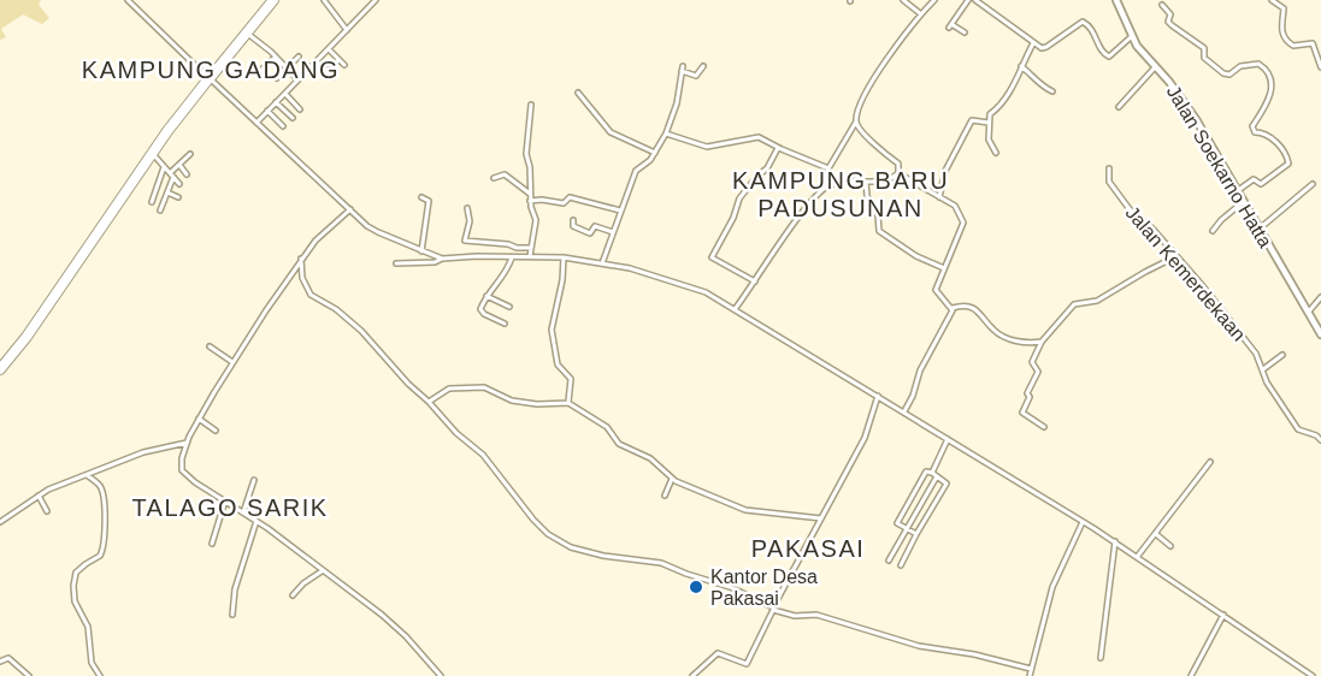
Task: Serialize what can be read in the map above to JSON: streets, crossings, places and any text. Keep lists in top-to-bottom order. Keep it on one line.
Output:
{"streets":{"street":["Jalan Soekarno Hatta","Jalan Kemerdekaan"]},"districts":["KAMPUNG GADANG","KAMPUNG BARU PADUSUNAN","TALAGO SARIK","PAKASAI"],"places":["Kantor Desa Pakasai"]}
